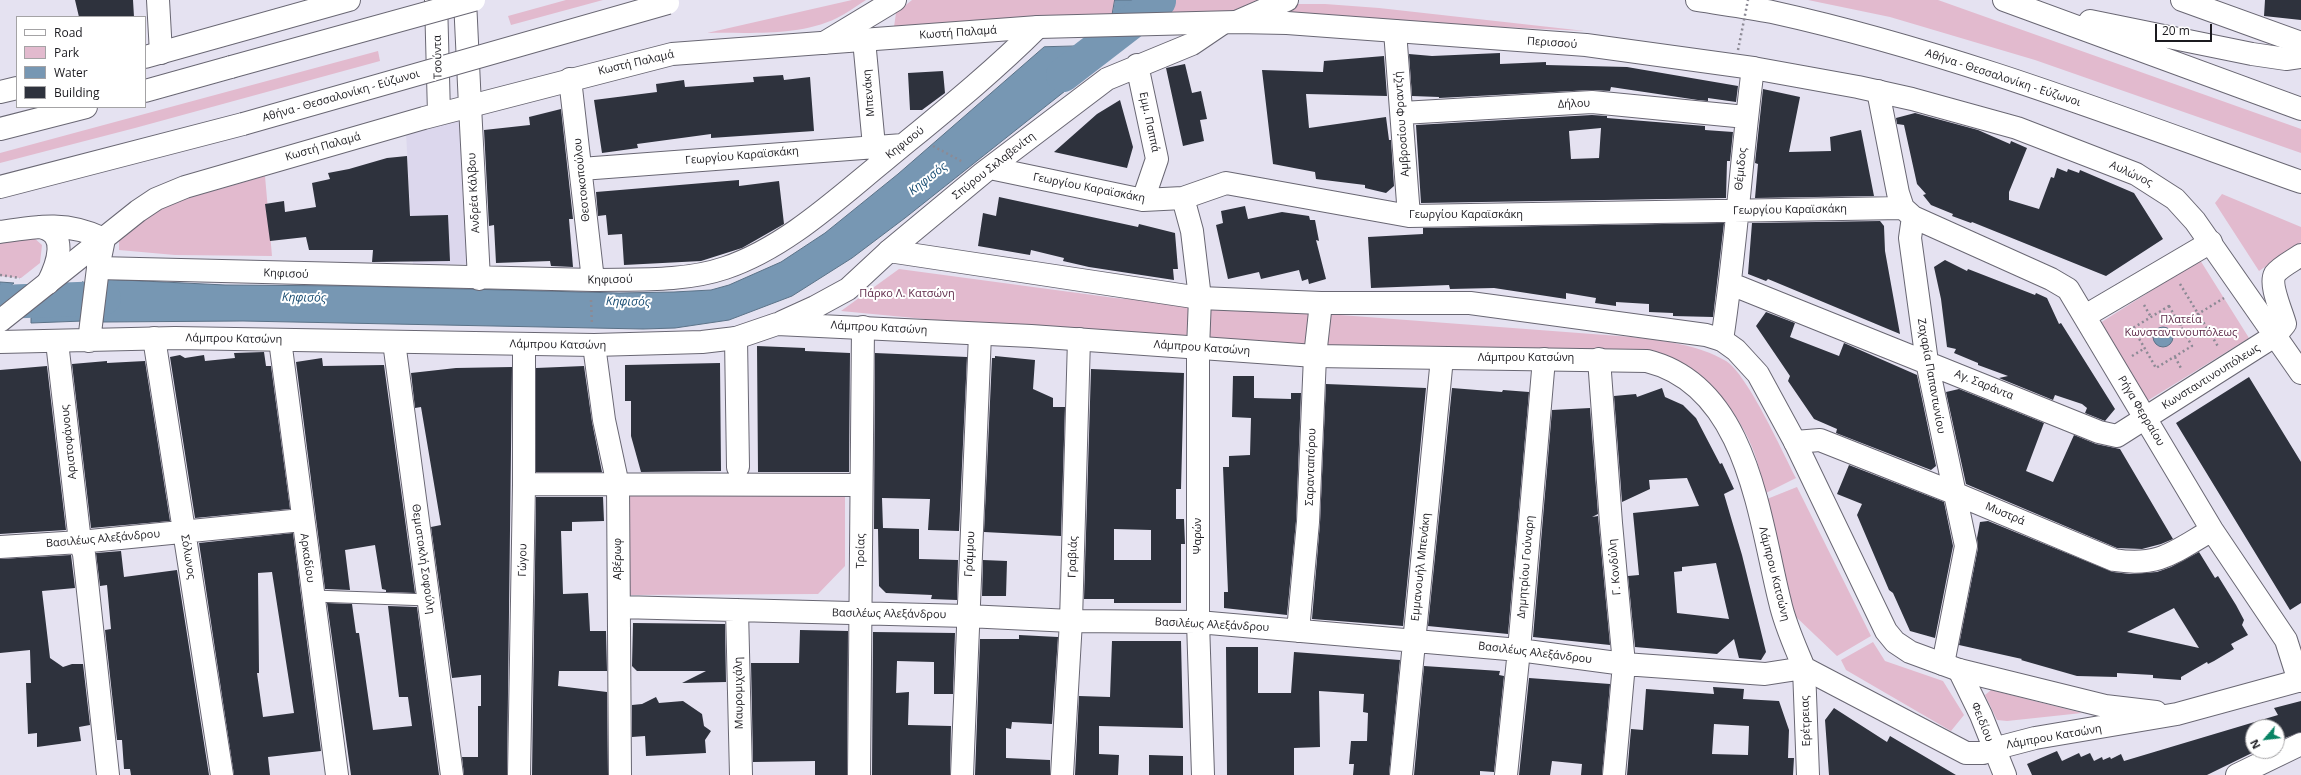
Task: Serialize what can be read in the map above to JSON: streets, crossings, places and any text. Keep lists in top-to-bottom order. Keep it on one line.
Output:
{"streets":{"main road":["Κωστή Παλαμά","Περισσού","Τσούντα","Αθήνα - Θεσσαλονίκη - Εύζωνοι","Μπενάκη","Δήλου","Εμμ. Παππά","Αμβροσίου Φραντζή","Κηφισού","Γεωργίου Καραϊσκάκη","Σπύρου Σκλαβενίτη","Θέμιδος","Αυλώνος","Θεοτοκοπούλου","Ανδρέα Κάλβου","Λάμπρου Κατσώνη","Ζαχαρία Παπαντωνίου","Κωνσταντινουπόλεως","Αγ. Σαράντα","Ρήγα Φερραίου","Αριστοφάνους","Σαρανταπόρου","Μυστρά","Ψαρών","Βασιλέως Αλεξάνδρου","Τροίας","Γράμμου","Σόλωνος","Γραβιάς","Αρκαδίου","Θεμιστοκλή Σοφούλη","Αβέρωφ","Γώγου","Εμμανουήλ Μπενάκη","Δημητρίου Γούναρη","Γ. Κονδύλη","Μαυρομιχάλη","Ερέτρειας","Φειδίου"]},"crossings":[["Κωστή Παλαμά","Περισσού"],["Κωστή Παλαμά","Τσούντα"],["Κωστή Παλαμά","Μπενάκη"],["Κωστή Παλαμά","Κηφισού"],["Κωστή Παλαμά","Σπύρου Σκλαβενίτη"],["Κωστή Παλαμά","Θεοτοκοπούλου"],["Κωστή Παλαμά","Ανδρέα Κάλβου"],["Περισσού","Αμβροσίου Φραντζή"],["Περισσού","Σπύρου Σκλαβενίτη"],["Περισσού","Θέμιδος"],["Περισσού","Αυλώνος"],["Περισσού","Ζαχαρία Παπαντωνίου"],["Μπενάκη","Γεωργίου Καραϊσκάκη"],["Δήλου","Αμβροσίου Φραντζή"],["Δήλου","Θέμιδος"],["Εμμ. Παππά","Γεωργίου Καραϊσκάκη"],["Εμμ. Παππά","Σπύρου Σκλαβενίτη"],["Αμβροσίου Φραντζή","Γεωργίου Καραϊσκάκη"],["Κηφισού","Γεωργίου Καραϊσκάκη"],["Κηφισού","Θεοτοκοπούλου"],["Κηφισού","Ανδρέα Κάλβου"],["Γεωργίου Καραϊσκάκη","Σπύρου Σκλαβενίτη"],["Γεωργίου Καραϊσκάκη","Θέμιδος"],["Γεωργίου Καραϊσκάκη","Θεοτοκοπούλου"],["Γεωργίου Καραϊσκάκη","Ζαχαρία Παπαντωνίου"],["Γεωργίου Καραϊσκάκη","Ρήγα Φερραίου"],["Σπύρου Σκλαβενίτη","Λάμπρου Κατσώνη"],["Θέμιδος","Λάμπρου Κατσώνη"],["Θέμιδος","Αγ. Σαράντα"],["Αυλώνος","Ζαχαρία Παπαντωνίου"],["Αυλώνος","Κωνσταντινουπόλεως"],["Λάμπρου Κατσώνη","Ζαχαρία Παπαντωνίου"],["Λάμπρου Κατσώνη","Ρήγα Φερραίου"],["Λάμπρου Κατσώνη","Αριστοφάνους"],["Λάμπρου Κατσώνη","Σαρανταπόρου"],["Λάμπρου Κατσώνη","Μυστρά"],["Λάμπρου Κατσώνη","Ψαρών"],["Λάμπρου Κατσώνη","Βασιλέως Αλεξάνδρου"],["Λάμπρου Κατσώνη","Τροίας"],["Λάμπρου Κατσώνη","Γράμμου"],["Λάμπρου Κατσώνη","Σόλωνος"],["Λάμπρου Κατσώνη","Γραβιάς"],["Λάμπρου Κατσώνη","Αρκαδίου"],["Λάμπρου Κατσώνη","Θεμιστοκλή Σοφούλη"],["Λάμπρου Κατσώνη","Αβέρωφ"],["Λάμπρου Κατσώνη","Γώγου"],["Λάμπρου Κατσώνη","Εμμανουήλ Μπενάκη"],["Λάμπρου Κατσώνη","Δημητρίου Γούναρη"],["Λάμπρου Κατσώνη","Γ. Κονδύλη"],["Λάμπρου Κατσώνη","Ερέτρειας"],["Λάμπρου Κατσώνη","Φειδίου"],["Ζαχαρία Παπαντωνίου","Αγ. Σαράντα"],["Ζαχαρία Παπαντωνίου","Ρήγα Φερραίου"],["Ζαχαρία Παπαντωνίου","Μυστρά"],["Ζαχαρία Παπαντωνίου","Φειδίου"],["Κωνσταντινουπόλεως","Αγ. Σαράντα"],["Κωνσταντινουπόλεως","Ρήγα Φερραίου"],["Αγ. Σαράντα","Ρήγα Φερραίου"],["Ρήγα Φερραίου","Μυστρά"],["Αριστοφάνους","Βασιλέως Αλεξάνδρου"],["Σαρανταπόρου","Βασιλέως Αλεξάνδρου"],["Ψαρών","Βασιλέως Αλεξάνδρου"],["Βασιλέως Αλεξάνδρου","Τροίας"],["Βασιλέως Αλεξάνδρου","Γράμμου"],["Βασιλέως Αλεξάνδρου","Σόλωνος"],["Βασιλέως Αλεξάνδρου","Γραβιάς"],["Βασιλέως Αλεξάνδρου","Αρκαδίου"],["Βασιλέως Αλεξάνδρου","Αβέρωφ"],["Βασιλέως Αλεξάνδρου","Εμμανουήλ Μπενάκη"],["Βασιλέως Αλεξάνδρου","Δημητρίου Γούναρη"],["Βασιλέως Αλεξάνδρου","Γ. Κονδύλη"],["Βασιλέως Αλεξάνδρου","Μαυρομιχάλη"],["Βασιλέως Αλεξάνδρου","Ερέτρειας"]],"water":["Κηφισός"],"parks":["Πάρκο Λ. Κατσώνη","Πλατεία Κωνσταντινουπόλεως"],"legend":["Road","Park","Water","Building"],"scale_bar":"20 m","north":"bottom left"}
